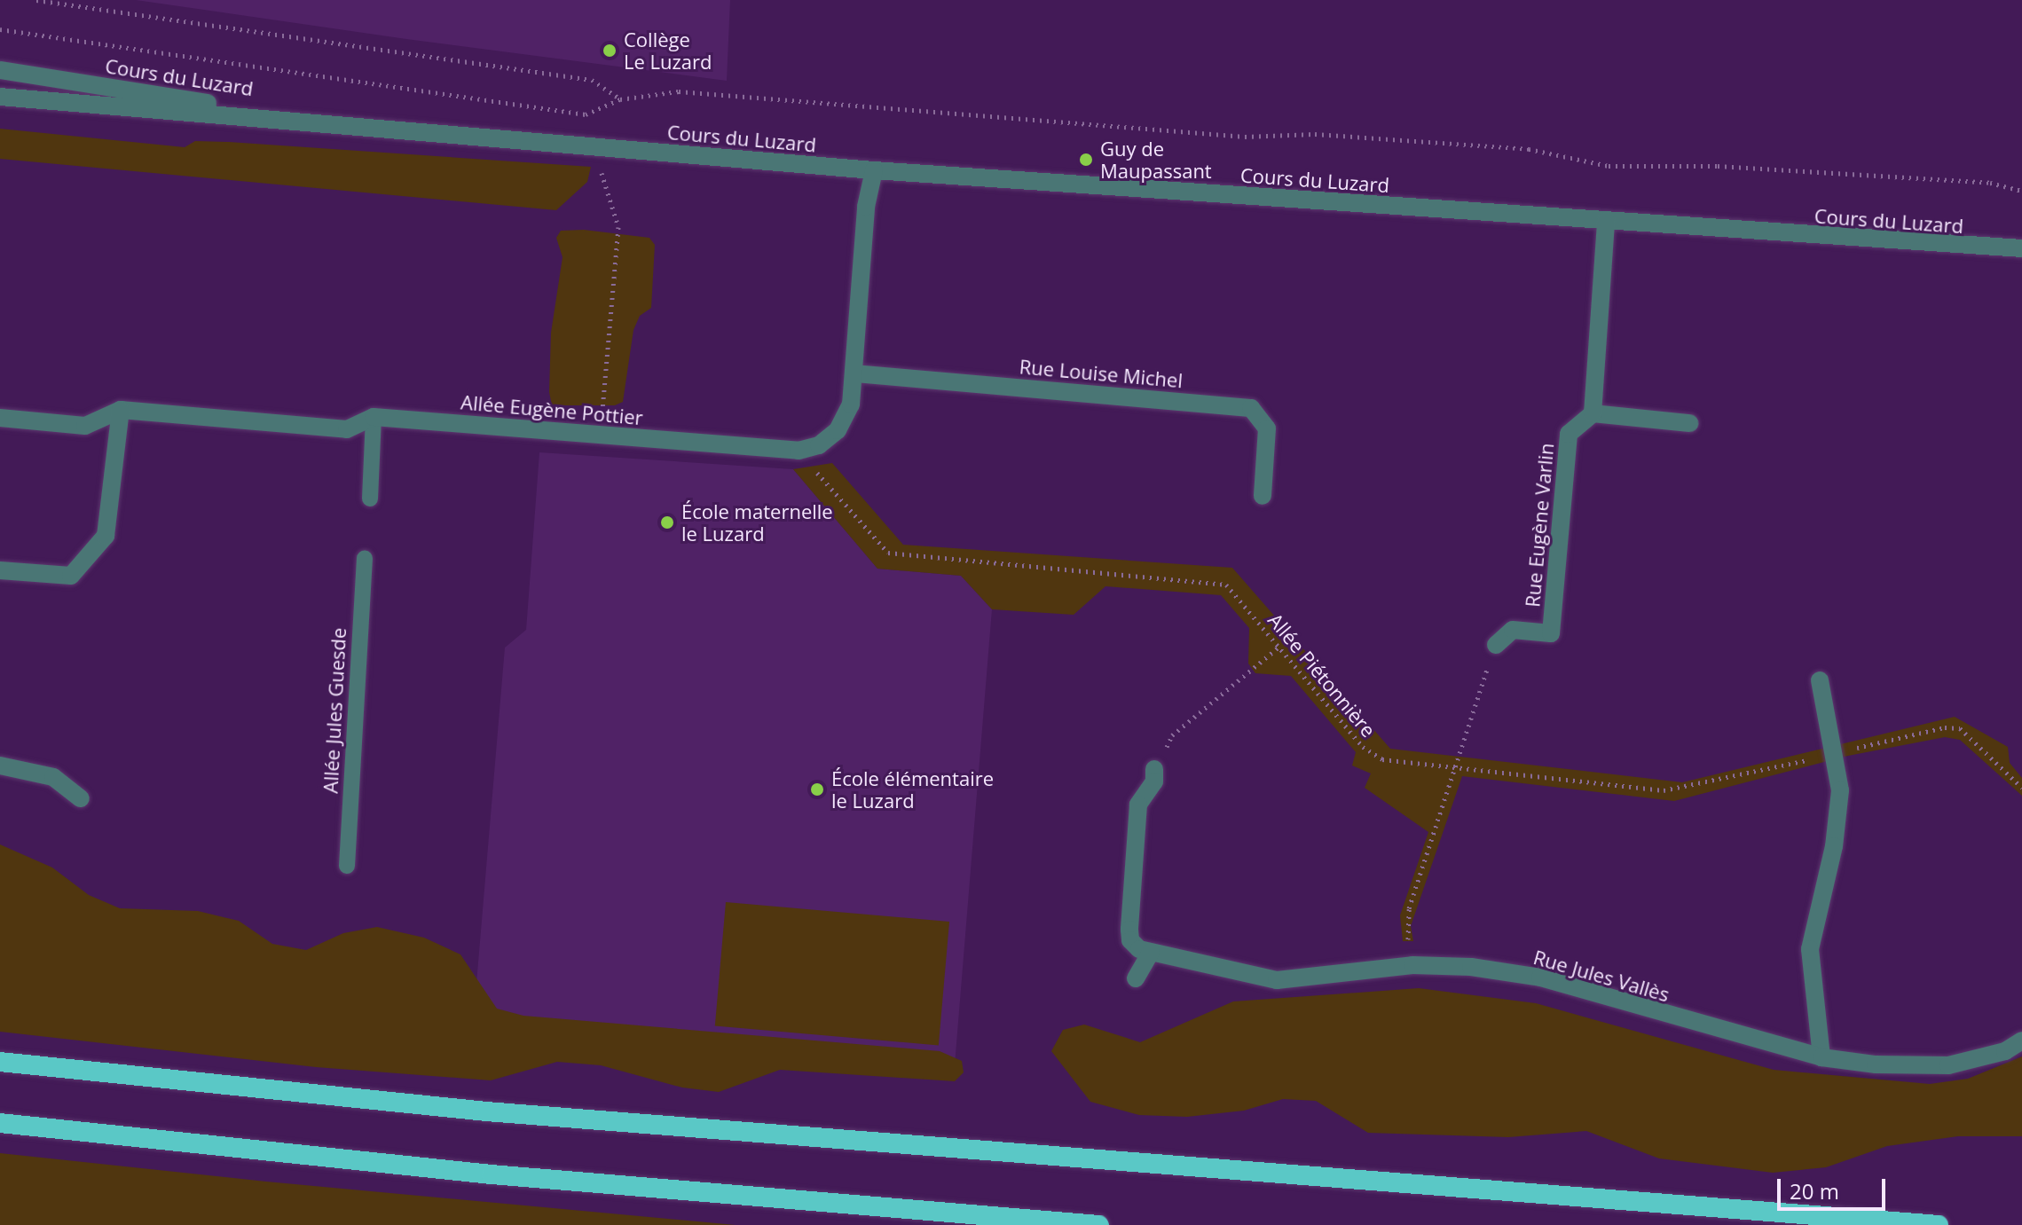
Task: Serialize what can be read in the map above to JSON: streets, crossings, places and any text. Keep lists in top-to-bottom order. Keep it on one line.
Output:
{"streets":{"street":["Cours du Luzard","Rue Louise Michel","Allée Eugène Pottier","Rue Eugène Varlin","Rue Jules Vallès"],"lane":["Allée Jules Guesde"],"path":["Allée Piétonnière"]},"crossings":[["Cours du Luzard","Allée Eugène Pottier"],["Rue Louise Michel","Allée Eugène Pottier"],["Allée Eugène Pottier","Allée Piétonnière"]],"places":["Collège Le Luzard","Guy de Maupassant","École maternelle le Luzard","École élémentaire le Luzard"],"scale_bar":"20 m"}
